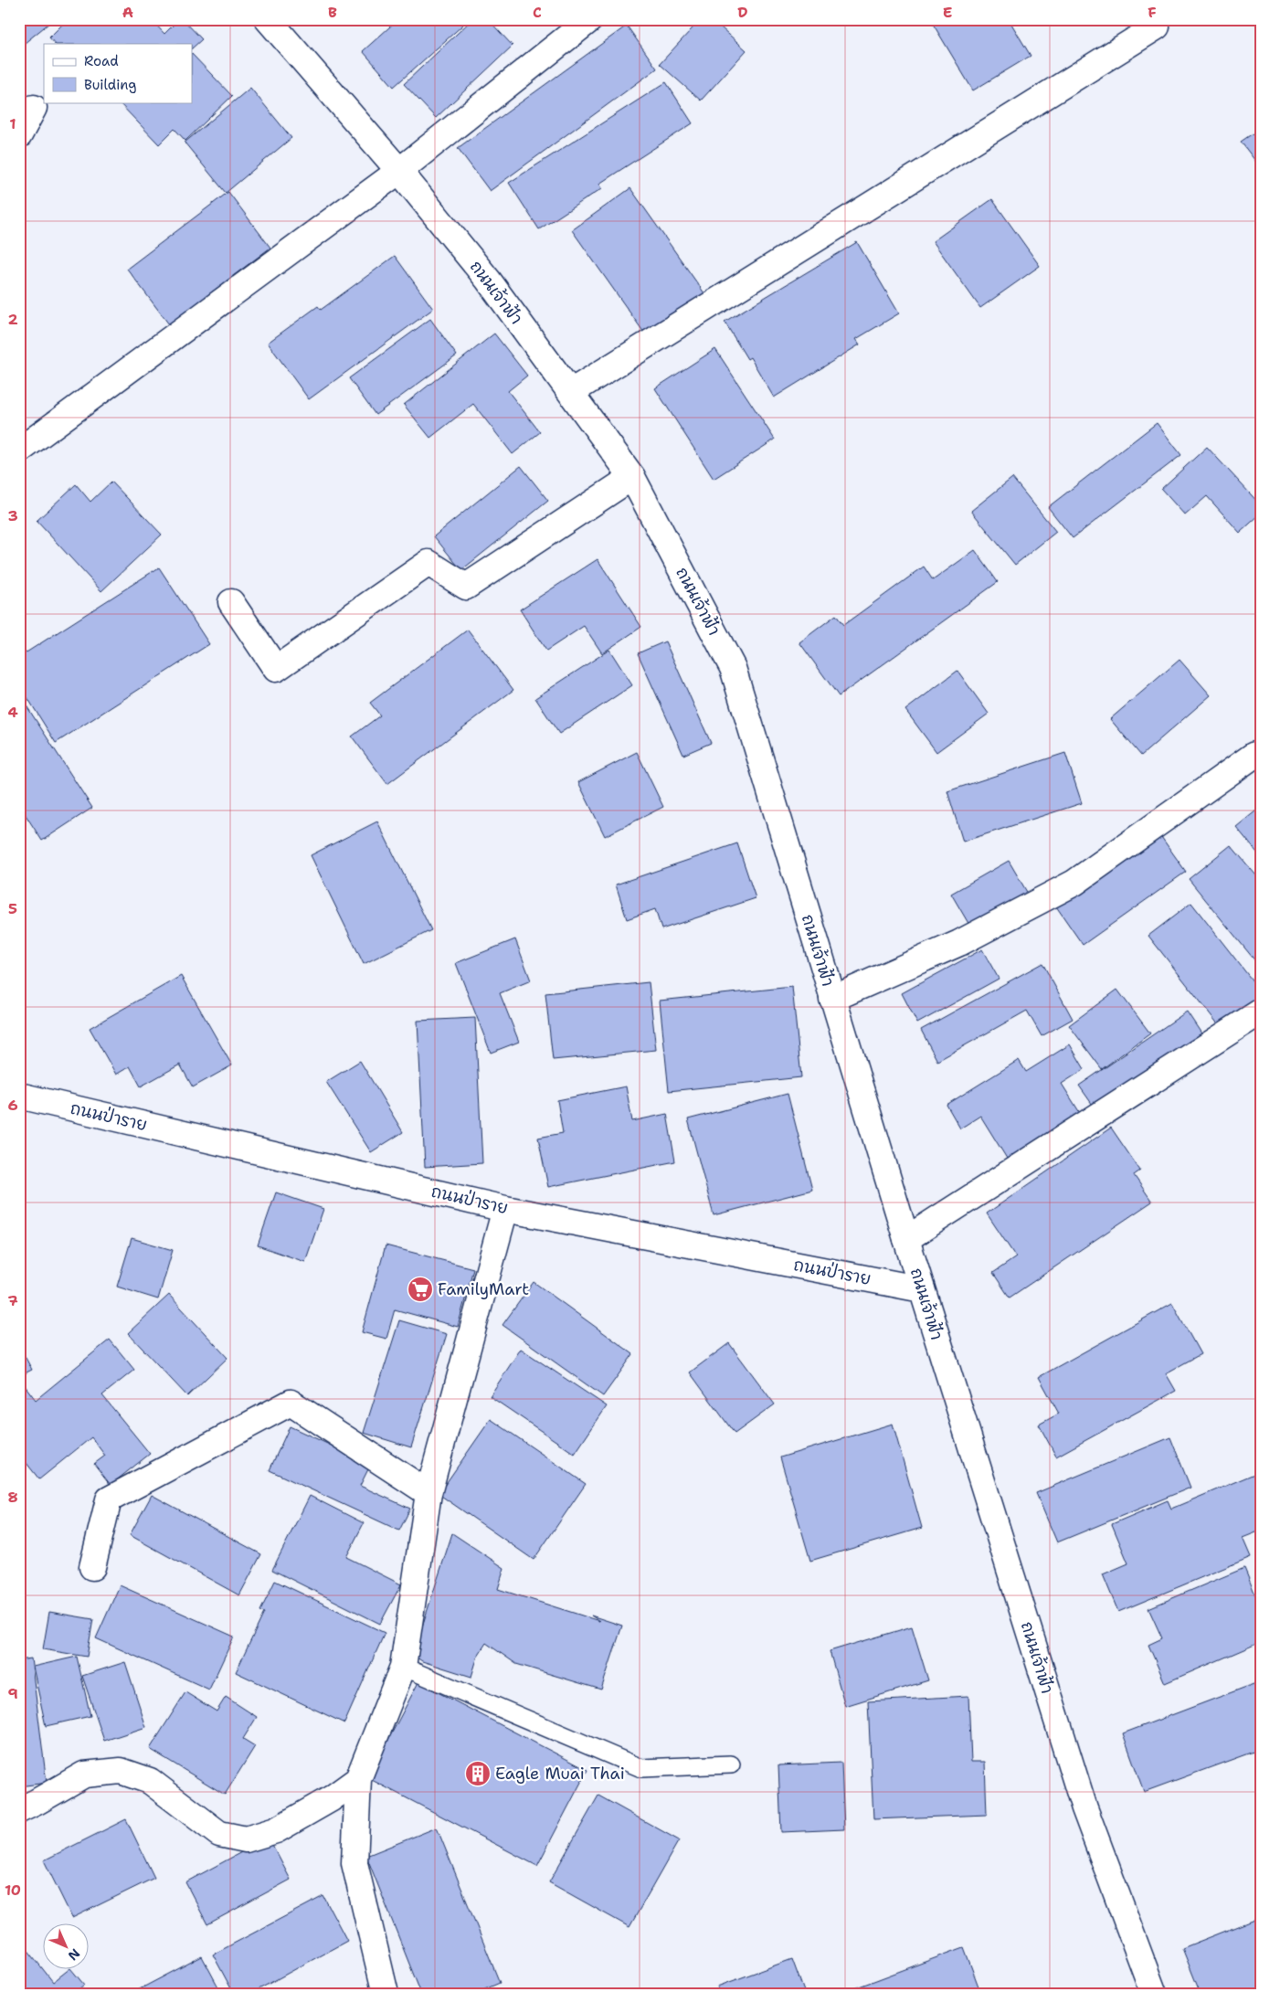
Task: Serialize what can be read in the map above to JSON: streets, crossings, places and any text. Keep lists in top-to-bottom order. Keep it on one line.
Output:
{"streets":{"street":["ถนนเจ้าฟ้า","ถนนป่าราย"]},"crossings":[["ถนนเจ้าฟ้า","ถนนป่าราย"]],"places":{"supermarket":["FamilyMart"],"building":["Eagle Muai Thai"]},"legend":["Road","Building"],"north":"bottom right","grid":{"columns":["A","B","C","D","E","F"],"rows":["1","2","3","4","5","6","7","8","9","10"]}}
